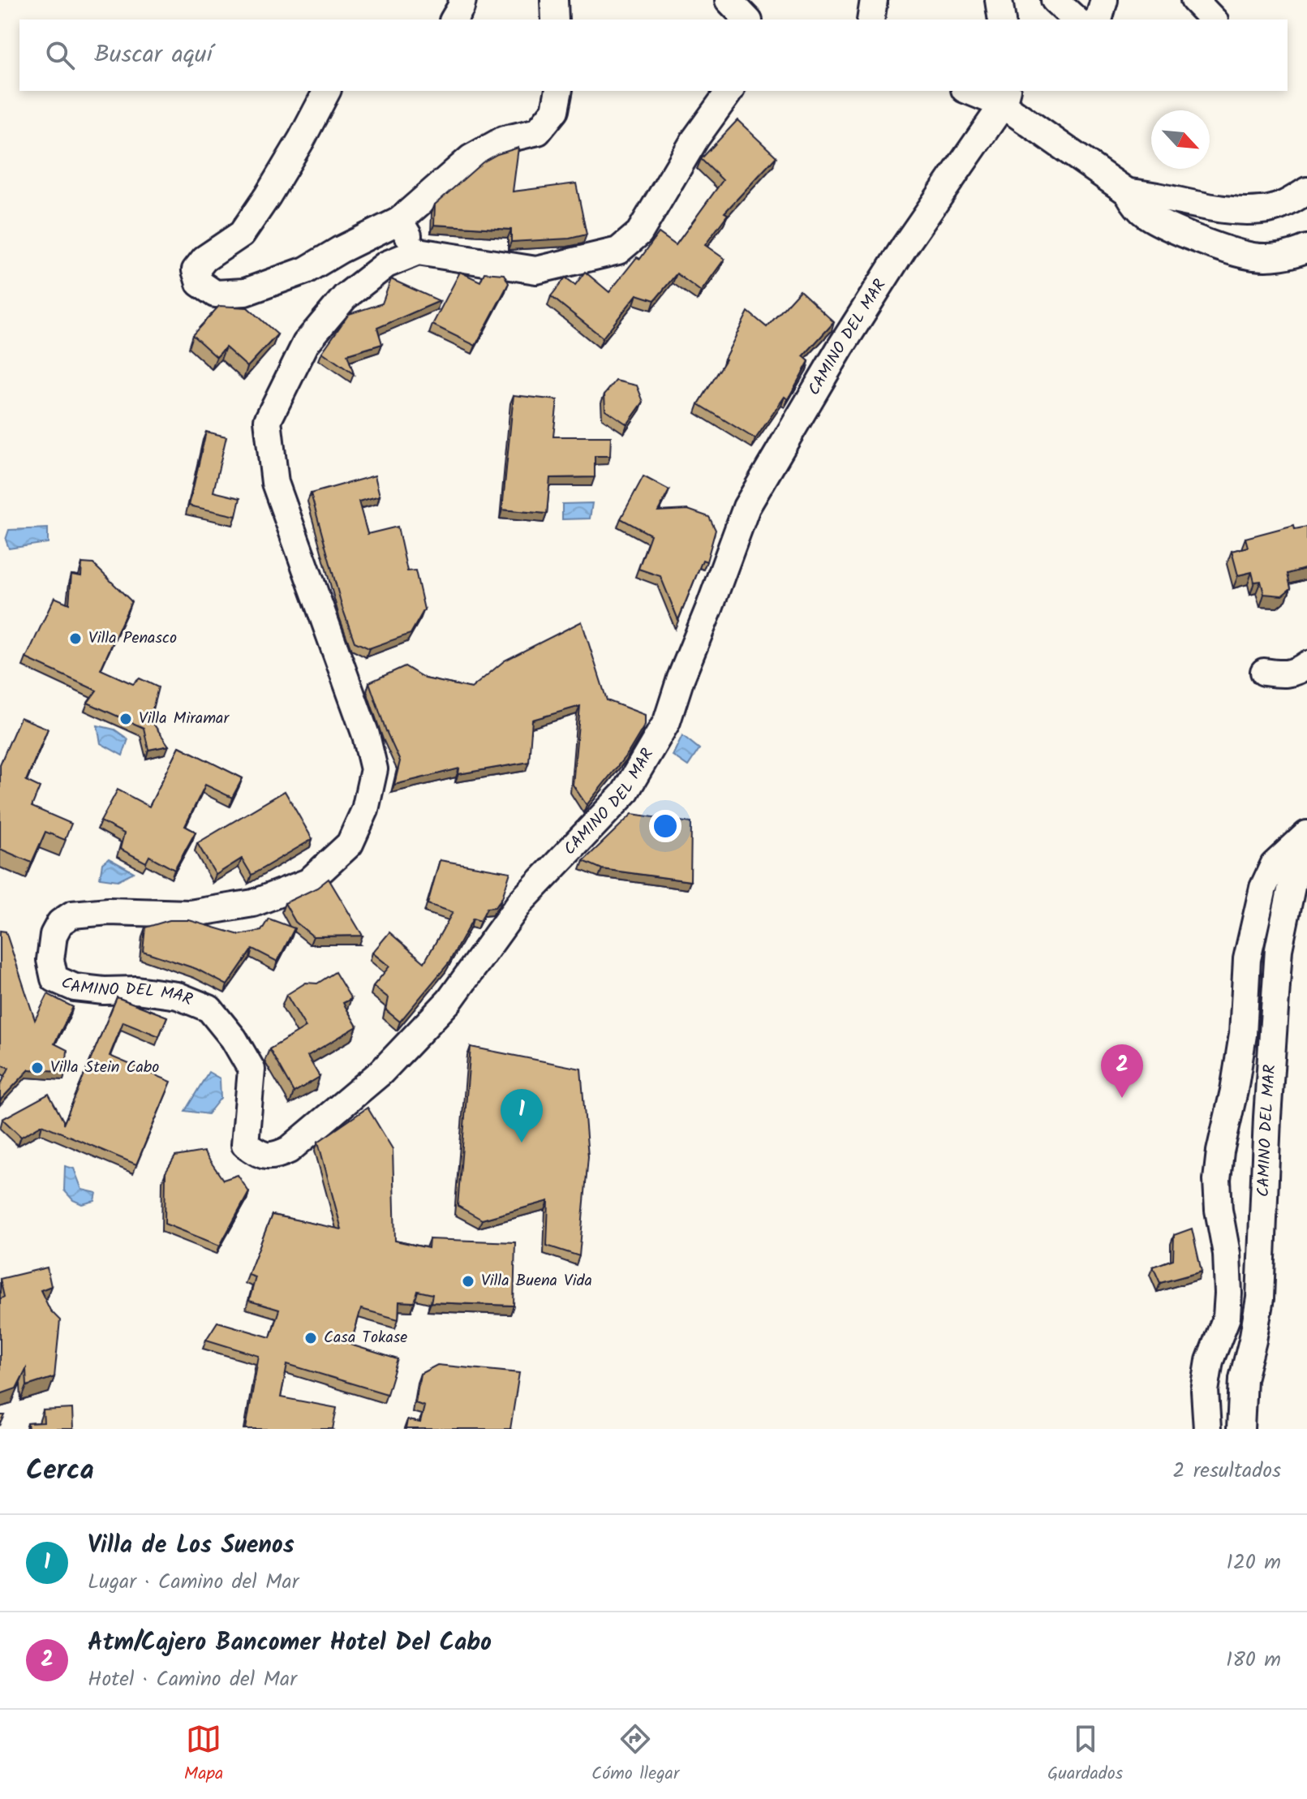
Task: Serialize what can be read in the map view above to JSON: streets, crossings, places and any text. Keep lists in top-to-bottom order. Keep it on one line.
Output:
{"streets":{"street":["CAMINO DEL MAR"]},"places":["Villa Penasco","Villa Miramar","Villa Stein Cabo","Villa Buena Vida","Casa Tokase"],"north":"bottom right","page":{"search":"Buscar aquí","pins":["2","1"],"heading":["Cerca","2 resultados"],"list":[{"mark":"1","name":"Villa de Los Suenos","note":"Lugar · Camino del Mar","value":"120 m"},{"mark":"2","name":"Atm/Cajero Bancomer Hotel Del Cabo","note":"Hotel · Camino del Mar","value":"180 m"}],"nav":["Mapa","Cómo llegar","Guardados"]}}
